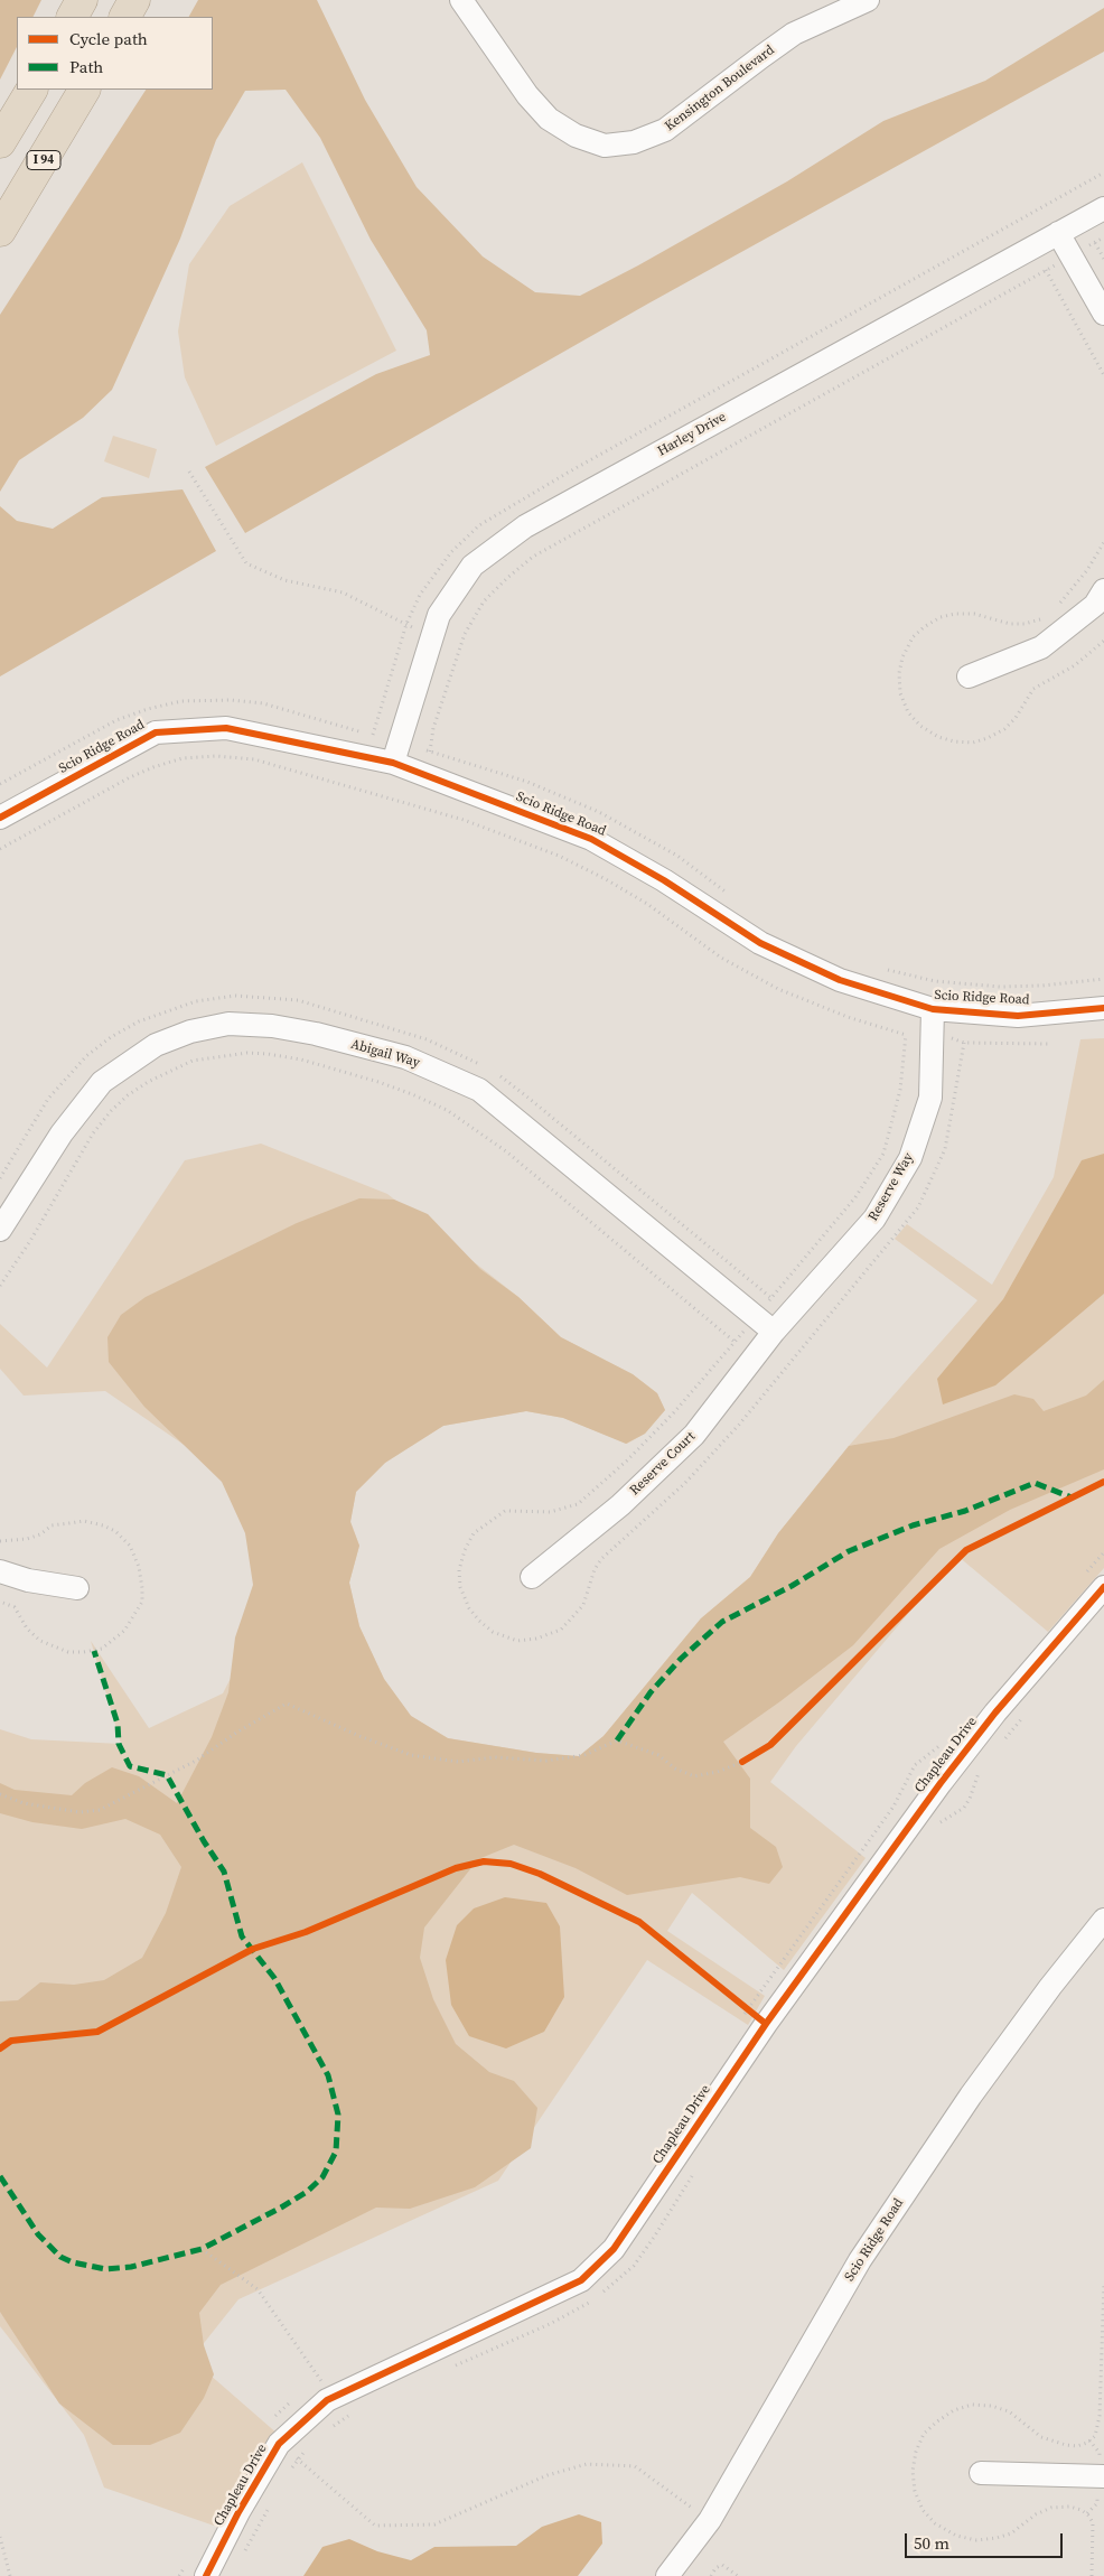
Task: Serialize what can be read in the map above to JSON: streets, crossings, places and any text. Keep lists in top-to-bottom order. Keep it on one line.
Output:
{"streets":{"highway":["I 94"],"street":["Kensington Boulevard","Harley Drive","Scio Ridge Road","Abigail Way","Reserve Way","Reserve Court","Chapleau Drive"]},"crossings":[["Harley Drive","Scio Ridge Road"],["Scio Ridge Road","Reserve Way"],["Abigail Way","Reserve Way"],["Abigail Way","Reserve Court"],["Reserve Way","Reserve Court"]],"legend":["Cycle path","Path"],"scale_bar":"50 m"}
